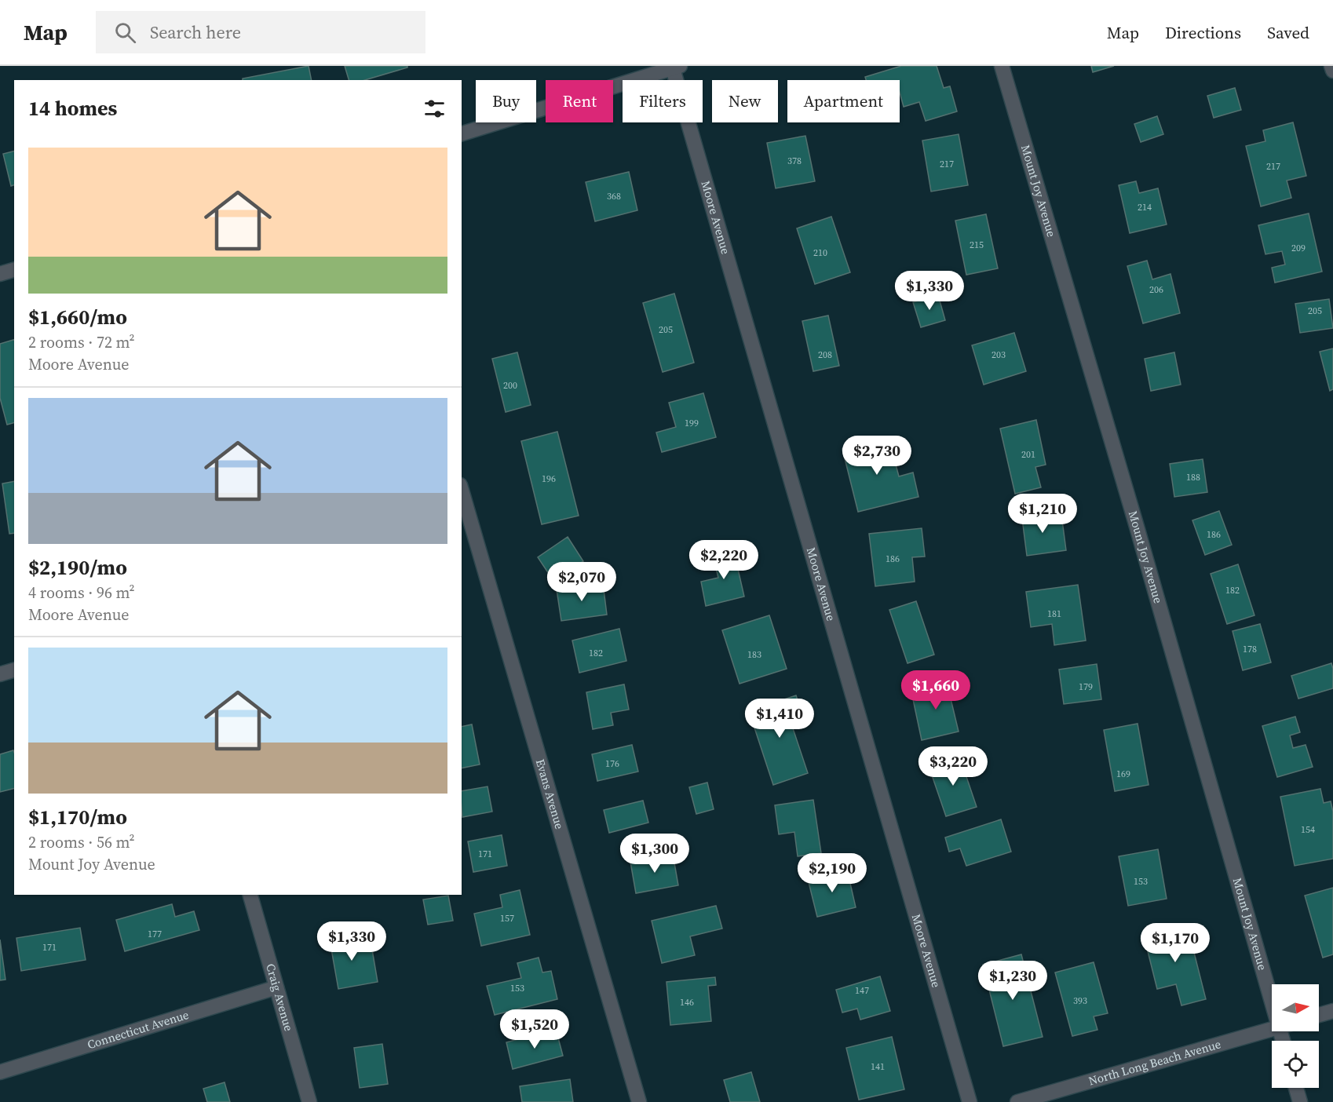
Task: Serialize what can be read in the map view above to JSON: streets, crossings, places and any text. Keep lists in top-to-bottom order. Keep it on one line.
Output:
{"streets":{"street":["Mount Joy Avenue","Moore Avenue","Evans Avenue","Craig Avenue","Connecticut Avenue","North Long Beach Avenue"]},"crossings":[["Craig Avenue","Connecticut Avenue"]],"house_numbers":["378","217","217","368","214","215","209","210","206","205","205","208","203","200","199","201","188","196","186","186","182","181","178","182","183","179","176","169","154","171","153","157","177","171","153","147","393","146","141"],"north":"right","page":{"header":"Map","search":"Search here","nav":["Map","Directions","Saved"],"chip":["Buy","Rent","Filters","New","Apartment"],"heading":"14 homes","list":[{"name":"$1,660/mo","note":"2 rooms · 72 m² · Moore Avenue"},{"name":"$2,190/mo","note":"4 rooms · 96 m² · Moore Avenue"},{"name":"$1,170/mo","note":"2 rooms · 56 m² · Mount Joy Avenue"}],"price":["$1,330","$2,730","$1,210","$2,220","$2,070","$1,660","$1,410","$3,220","$1,300","$2,190","$1,330","$1,170","$1,230","$1,520"]}}
